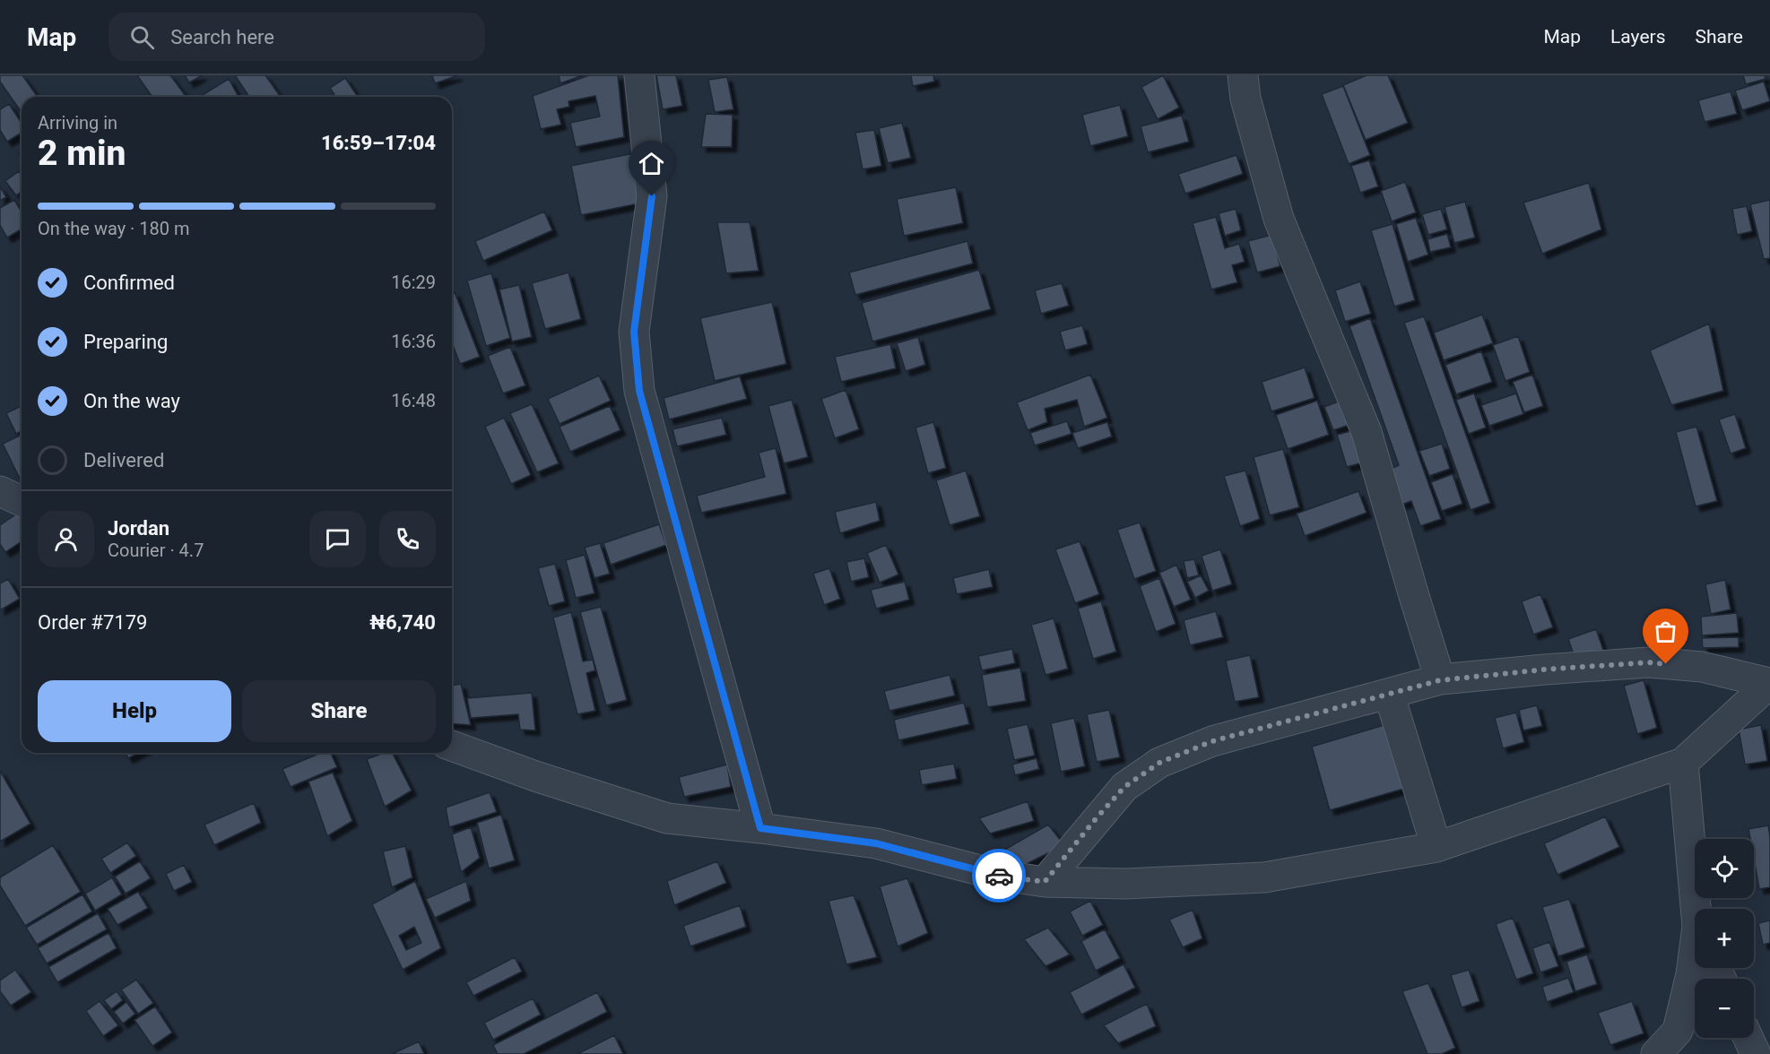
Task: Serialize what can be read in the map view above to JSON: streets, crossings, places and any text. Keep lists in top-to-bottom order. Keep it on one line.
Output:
{"page":{"header":"Map","search":"Search here","nav":["Map","Layers","Share"],"heading":["2 min","Arriving in","16:59–17:04"],"panel":["Jordan","Courier · 4.7","Order #7179","₦6,740"],"bar":"On the way · 180 m","list":[["Confirmed","16:29"],["Preparing","16:36"],["On the way","16:48"],"Delivered"],"buttons":["Help","Share"],"map_buttons":["+","−"]}}
